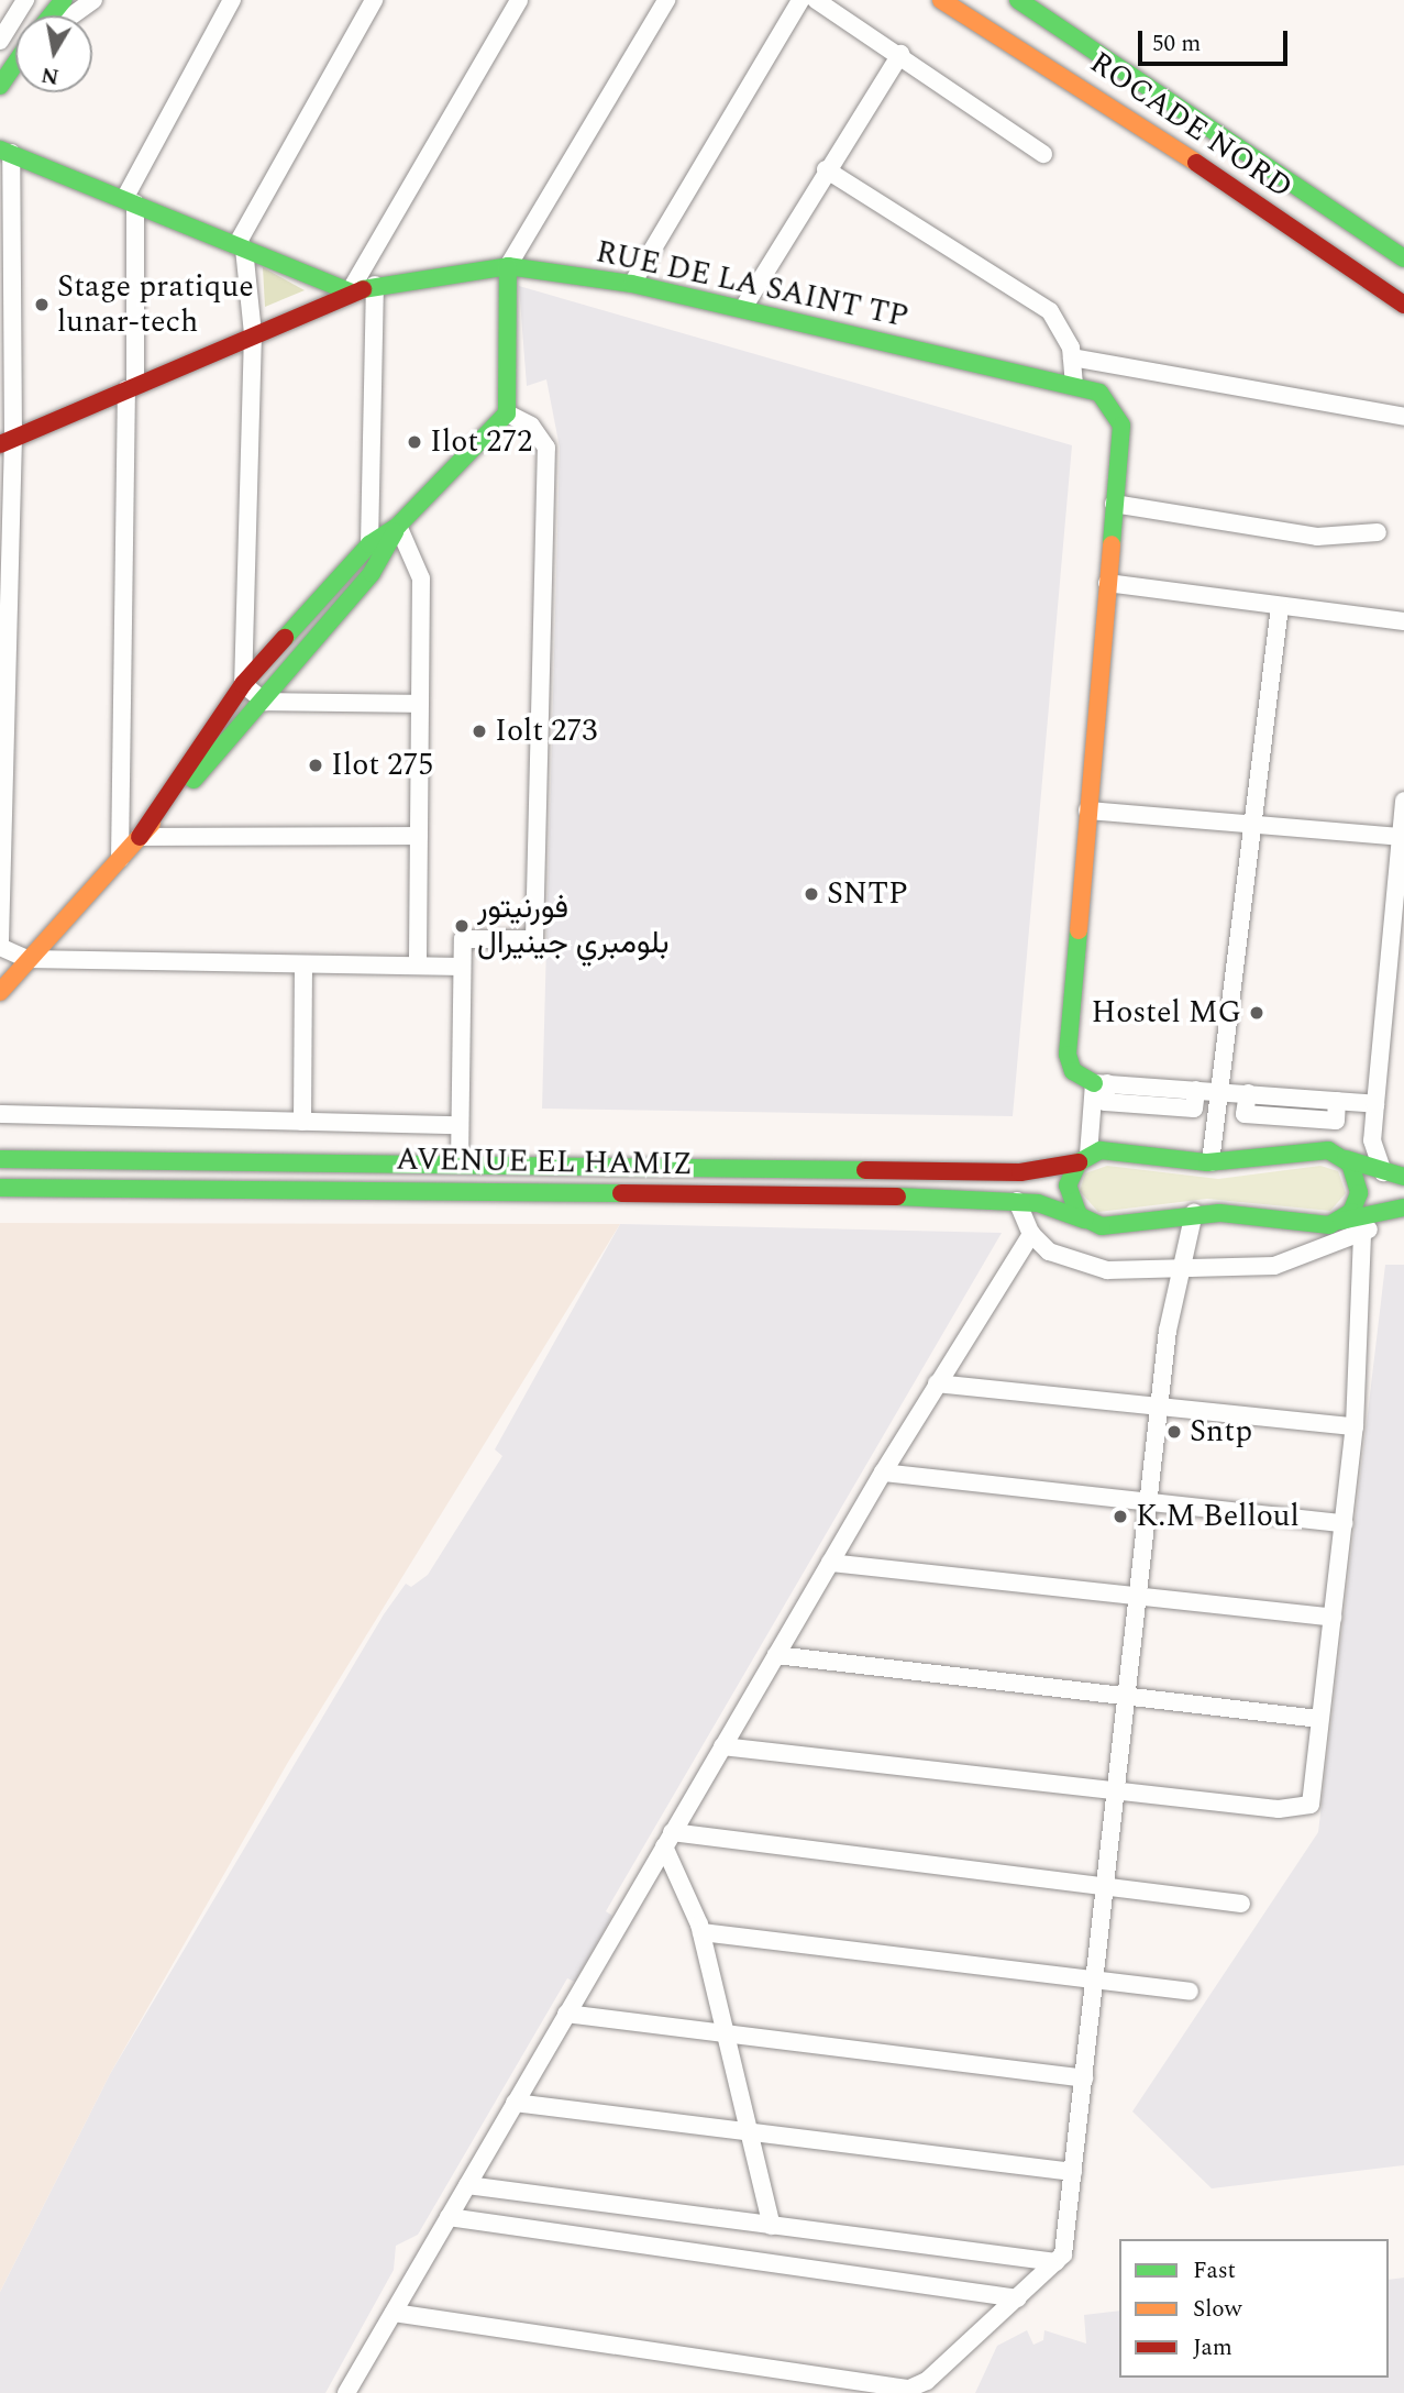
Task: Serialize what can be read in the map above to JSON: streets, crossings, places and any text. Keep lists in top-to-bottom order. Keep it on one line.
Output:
{"streets":{"main road":["ROCADE NORD","RUE DE LA SAINT TP","AVENUE EL HAMIZ"]},"places":["Stage pratique lunar-tech","Ilot 272","Iolt 273","Ilot 275","SNTP","فورنيتور بلومبري جينيرال","Hostel MG","Sntp","K.M Belloul"],"legend":["Fast","Slow","Jam"],"scale_bar":"50 m","north":"bottom"}
